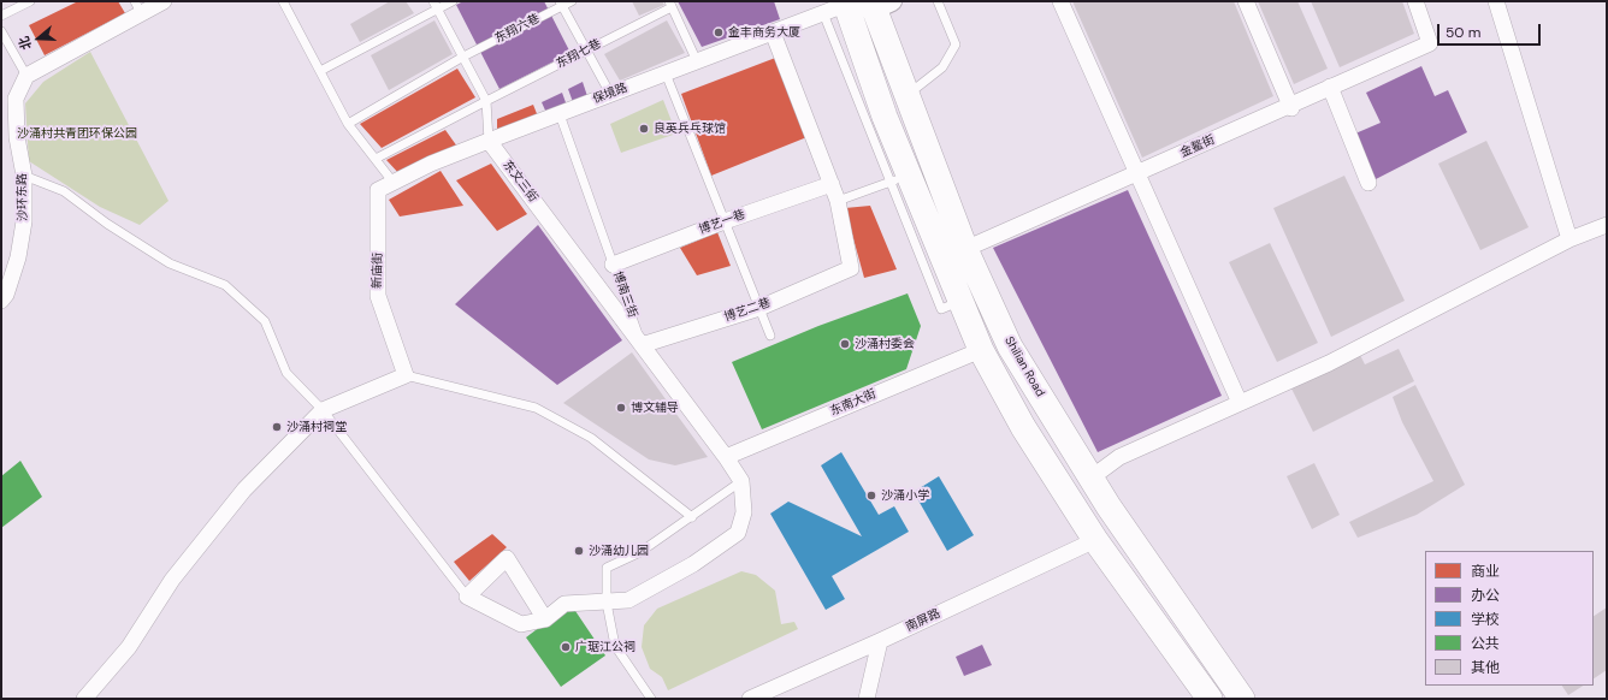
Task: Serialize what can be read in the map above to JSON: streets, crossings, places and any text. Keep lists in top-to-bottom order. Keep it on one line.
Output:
{"streets":{"main road":["Shilian Road"],"street":["保境路","金鳌街","东文三街","沙环东路","新庙街","博南三街","东南大街","南屏路"],"lane":["东翔六巷","东翔七巷","博艺一巷","博艺二巷"]},"crossings":[["保境路","东文三街"],["保境路","新庙街"],["保境路","博南三街"],["金鳌街","Shilian Road"],["东文三街","博南三街"],["东文三街","博艺二巷"],["博艺一巷","博南三街"],["博南三街","博艺二巷"],["博南三街","东南大街"]],"parks":["沙涌村共青团环保公园"],"places":["金丰商务大厦","良英兵乓球馆","沙涌村委会","博文辅导","沙涌村祠堂","沙涌小学","沙涌幼儿园","广琚江公祠"],"legend":["商业","办公","学校","公共","其他"],"scale_bar":"50 m","north":"left"}
